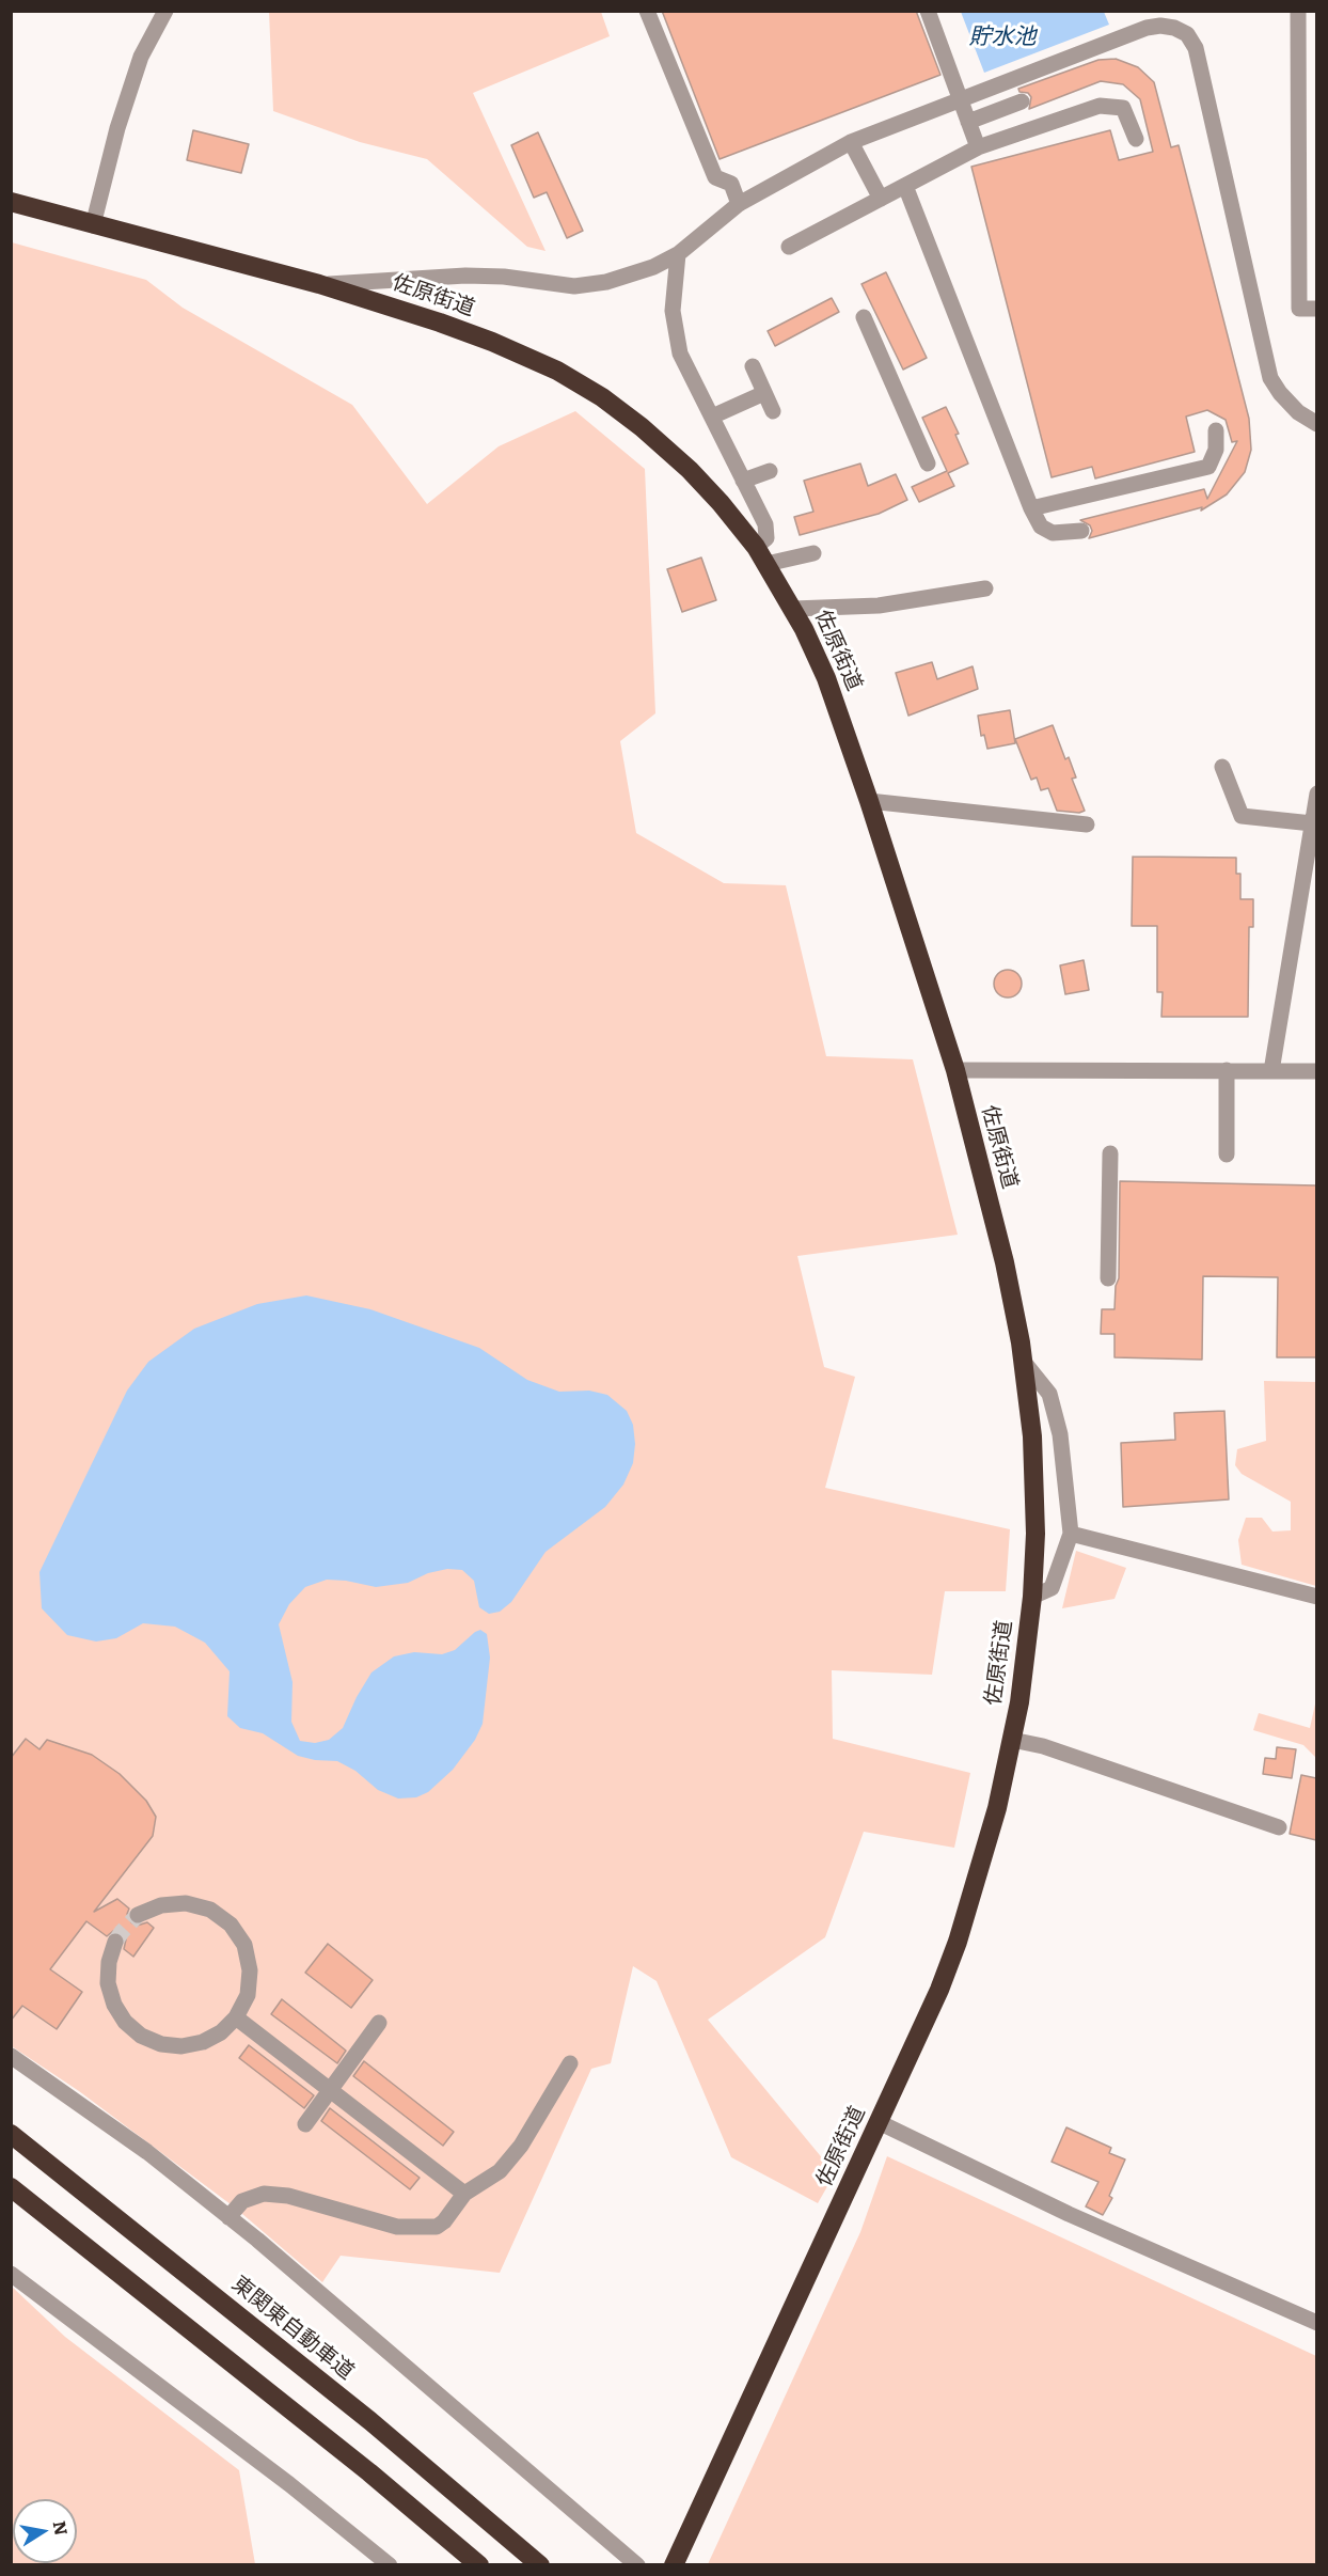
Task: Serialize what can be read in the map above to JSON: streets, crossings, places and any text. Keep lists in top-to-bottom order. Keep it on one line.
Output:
{"streets":{"highway":["佐原街道","東関東自動車道"]},"water":["貯水池"],"north":"right"}
